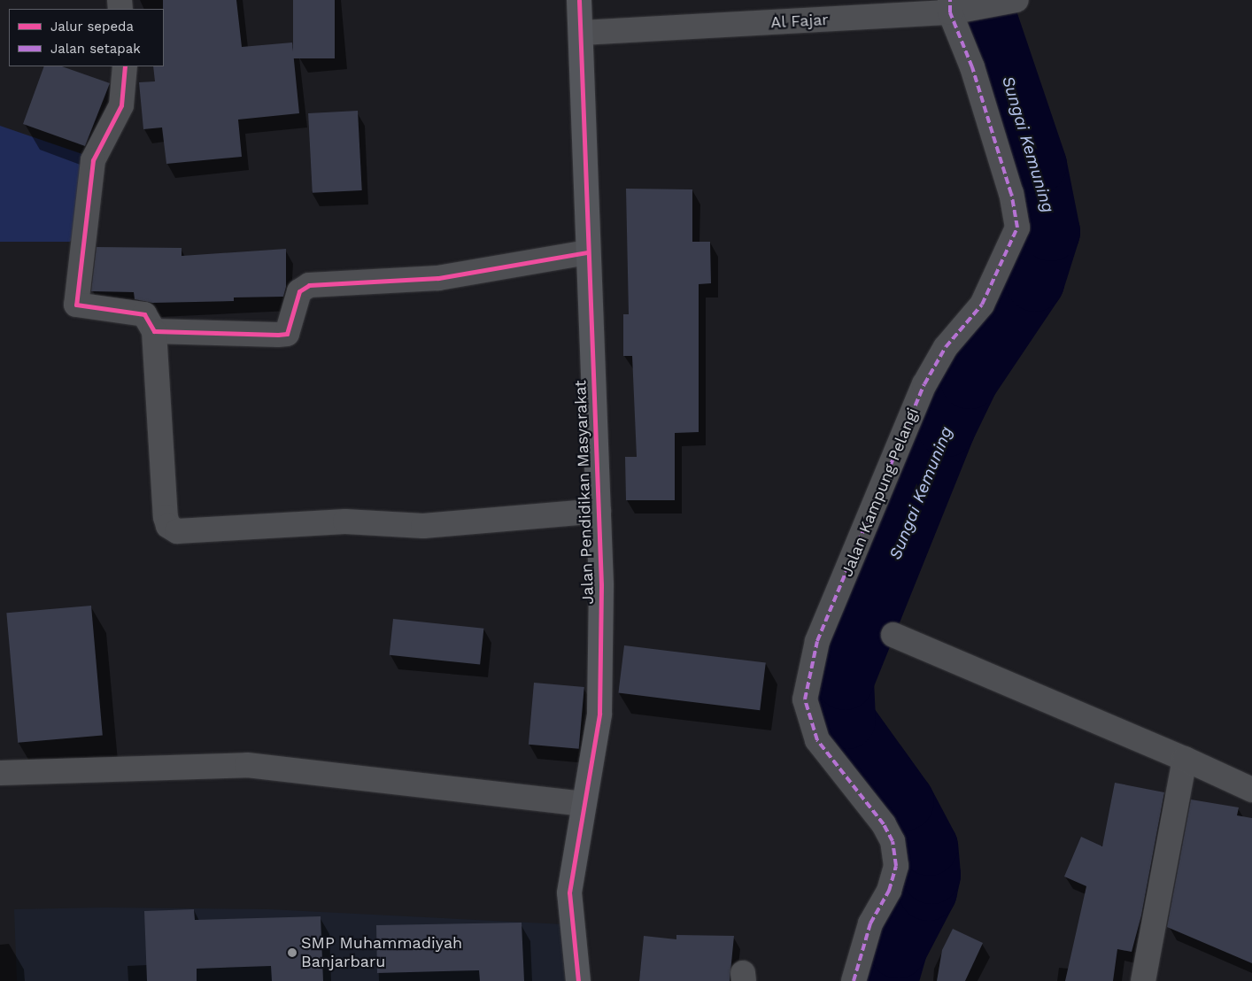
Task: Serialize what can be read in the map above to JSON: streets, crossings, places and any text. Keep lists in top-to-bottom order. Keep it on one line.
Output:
{"streets":{"street":["Al Fajar","Jalan Pendidikan Masyarakat","Jalan Kampung Pelangi"]},"crossings":[["Al Fajar","Jalan Pendidikan Masyarakat"],["Al Fajar","Jalan Kampung Pelangi"]],"water":["Sungai Kemuning"],"places":["SMP Muhammadiyah Banjarbaru"],"legend":["Jalur sepeda","Jalan setapak"]}
